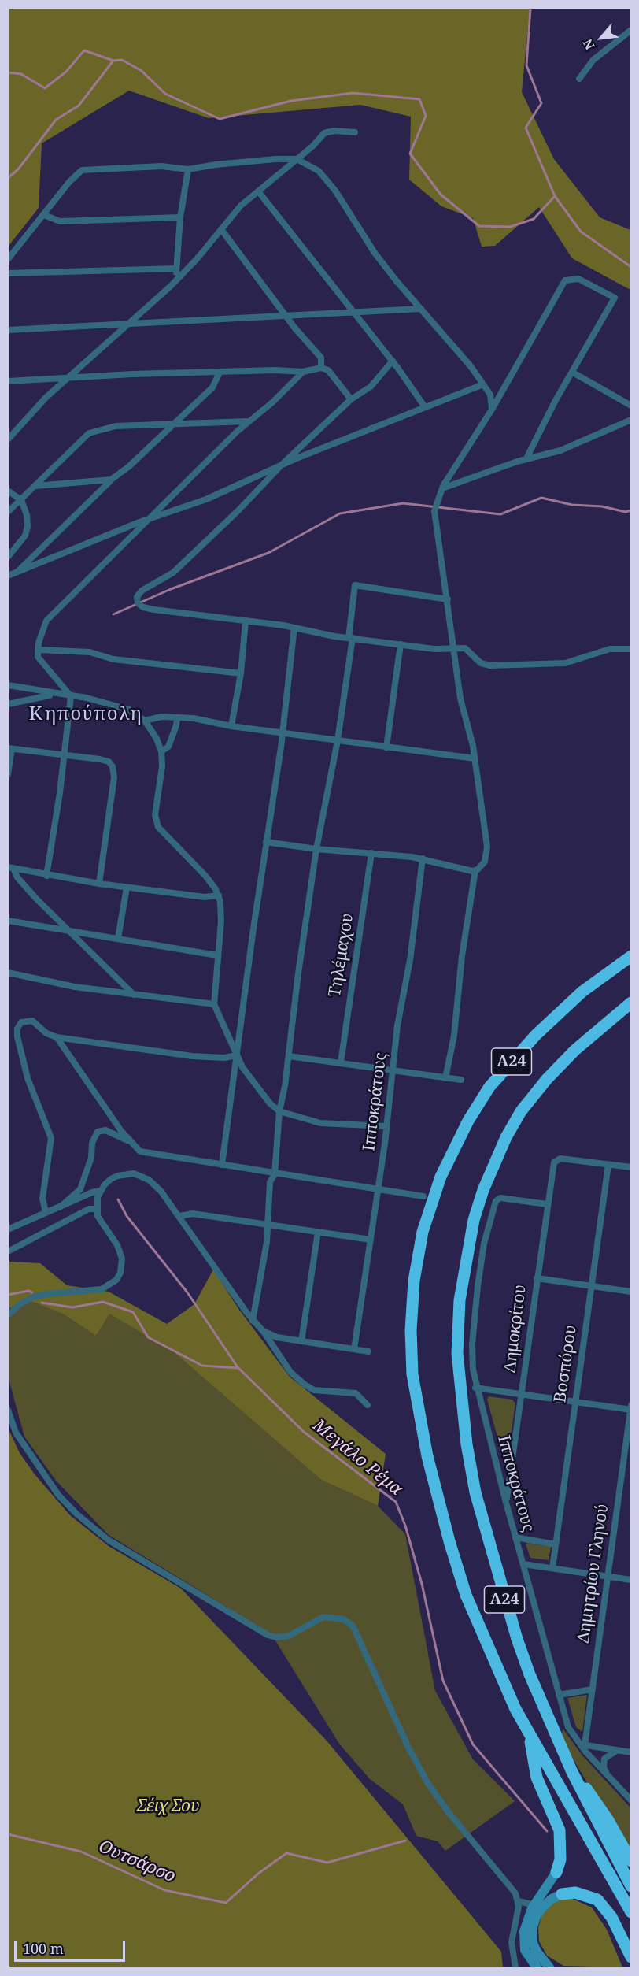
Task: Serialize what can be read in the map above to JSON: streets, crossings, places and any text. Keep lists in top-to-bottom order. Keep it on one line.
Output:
{"streets":{"highway":["Α24"],"street":["Τηλέμαχου","Ιπποκράτους","Δημοκρίτου","Βοσπόρου","Δημητρίου Γληνού"]},"crossings":[["Ιπποκράτους","Δημοκρίτου"],["Ιπποκράτους","Δημητρίου Γληνού"],["Δημοκρίτου","Βοσπόρου"]],"districts":["Κηπούπολη"],"water":["Μεγάλο Ρέμα","Ουτσάρσο"],"parks":["Σέιχ Σου"],"scale_bar":"100 m","north":"bottom left"}
